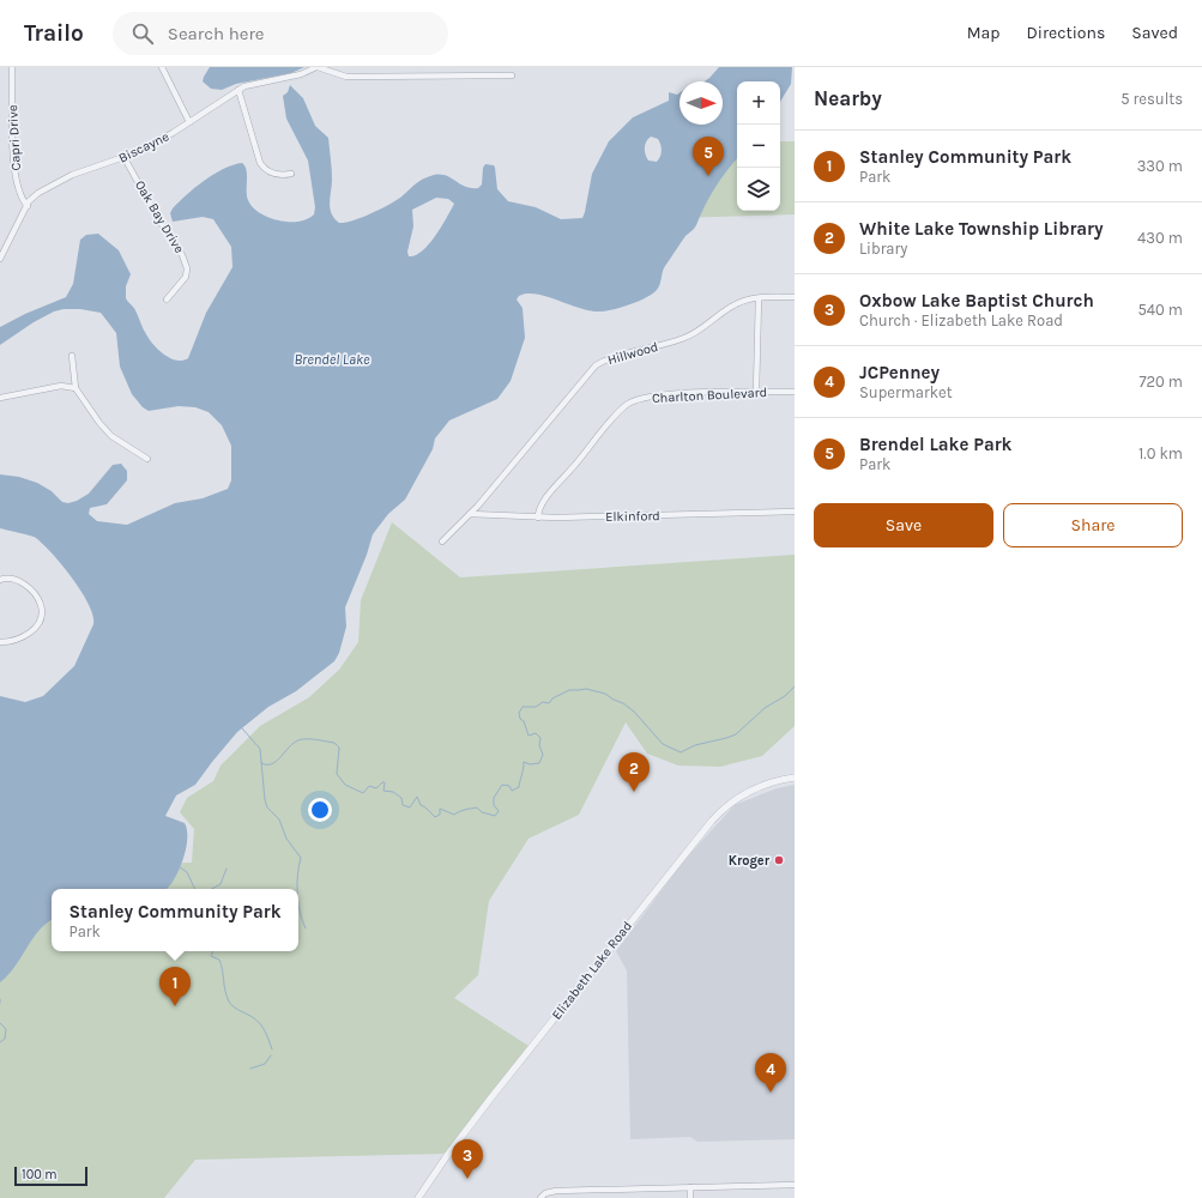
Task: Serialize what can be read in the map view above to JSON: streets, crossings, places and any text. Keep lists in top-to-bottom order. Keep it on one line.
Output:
{"streets":{"street":["Capri Drive","Biscayne","Oak Bay Drive","Hillwood","Charlton Boulevard","Elkinford","Elizabeth Lake Road"]},"crossings":[["Capri Drive","Biscayne"],["Biscayne","Oak Bay Drive"],["Hillwood","Elkinford"],["Charlton Boulevard","Elkinford"]],"water":["Brendel Lake"],"places":["Kroger"],"scale_bar":"100 m","north":"right","page":{"header":"Trailo","search":"Search here","nav":["Map","Directions","Saved"],"heading":["Nearby","5 results"],"map_buttons":["+","−"],"list":[{"mark":"1","name":"Stanley Community Park","note":"Park","value":"330 m"},{"mark":"2","name":"White Lake Township Library","note":"Library","value":"430 m"},{"mark":"3","name":"Oxbow Lake Baptist Church","note":"Church · Elizabeth Lake Road","value":"540 m"},{"mark":"4","name":"JCPenney","note":"Supermarket","value":"720 m"},{"mark":"5","name":"Brendel Lake Park","note":"Park","value":"1.0 km"}],"pins":["5","2","1","4","3"],"buttons":["Save","Share"],"popup":["Stanley Community Park","Park"],"scale":"100 m"}}
